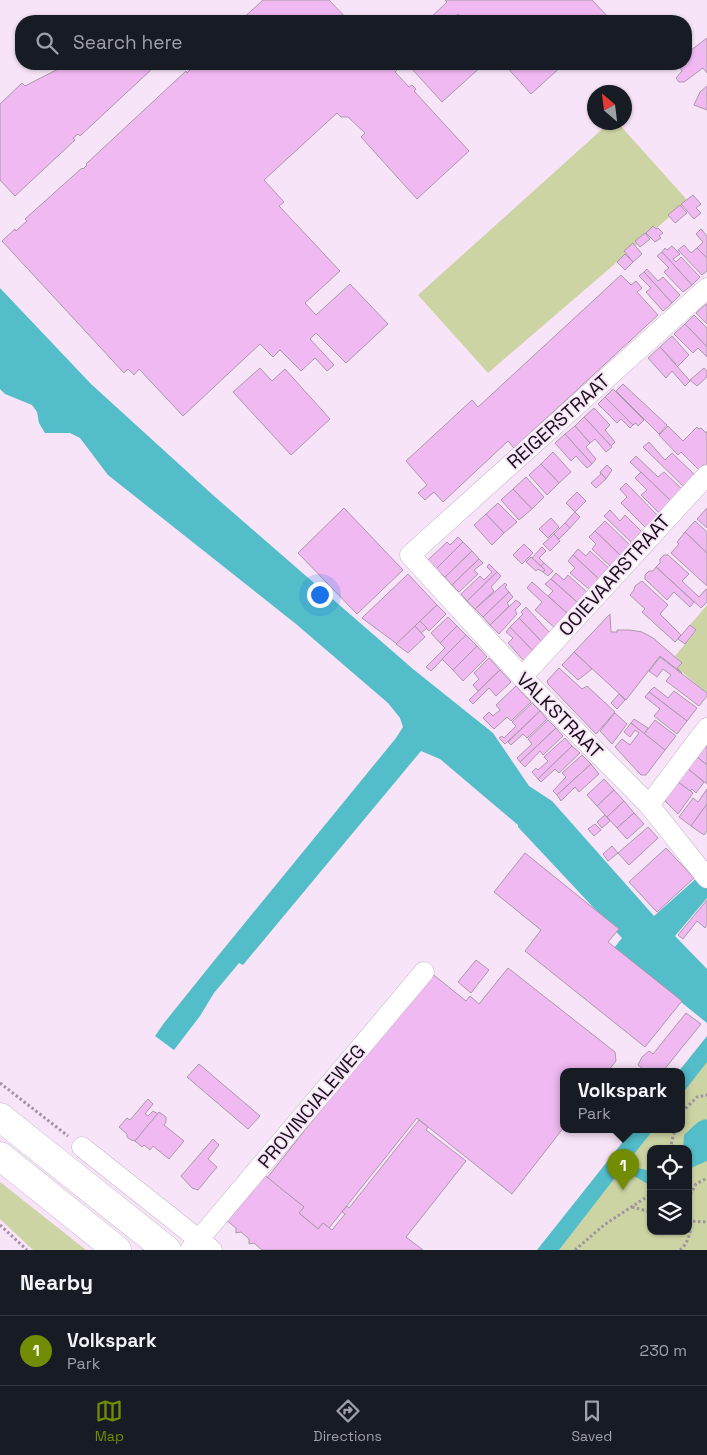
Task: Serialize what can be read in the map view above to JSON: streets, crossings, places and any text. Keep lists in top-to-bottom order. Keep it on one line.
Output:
{"streets":{"street":["REIGERSTRAAT","OOIEVAARSTRAAT","VALKSTRAAT","PROVINCIALEWEG"]},"crossings":[["REIGERSTRAAT","VALKSTRAAT"],["OOIEVAARSTRAAT","VALKSTRAAT"]],"north":"top left","page":{"search":"Search here","popup":["Volkspark","Park"],"pins":"1","heading":"Nearby","list":[{"mark":"1","name":"Volkspark","note":"Park","value":"230 m"}],"nav":["Map","Directions","Saved"]}}
